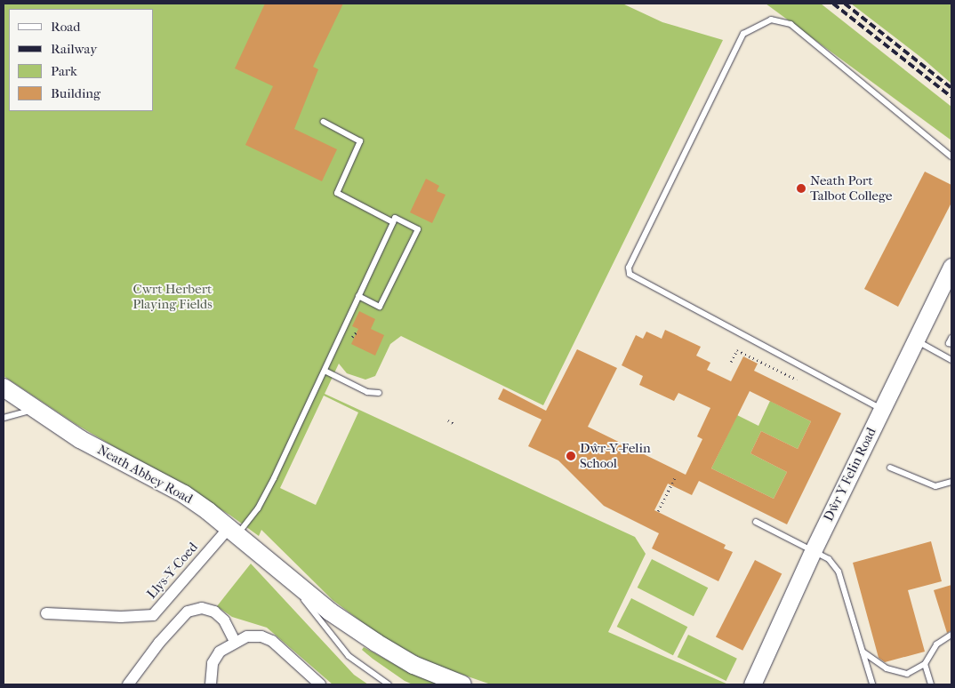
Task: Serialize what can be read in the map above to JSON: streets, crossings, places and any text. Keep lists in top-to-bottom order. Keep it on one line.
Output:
{"streets":{"main road":["Neath Abbey Road"],"street":["Dŵr Y Felin Road","Llys-Y-Coed"]},"crossings":[["Neath Abbey Road","Llys-Y-Coed"]],"parks":["Cwrt Herbert Playing Fields"],"places":["Neath Port Talbot College","Dŵr-Y-Felin School"],"legend":["Road","Railway","Park","Building"]}
